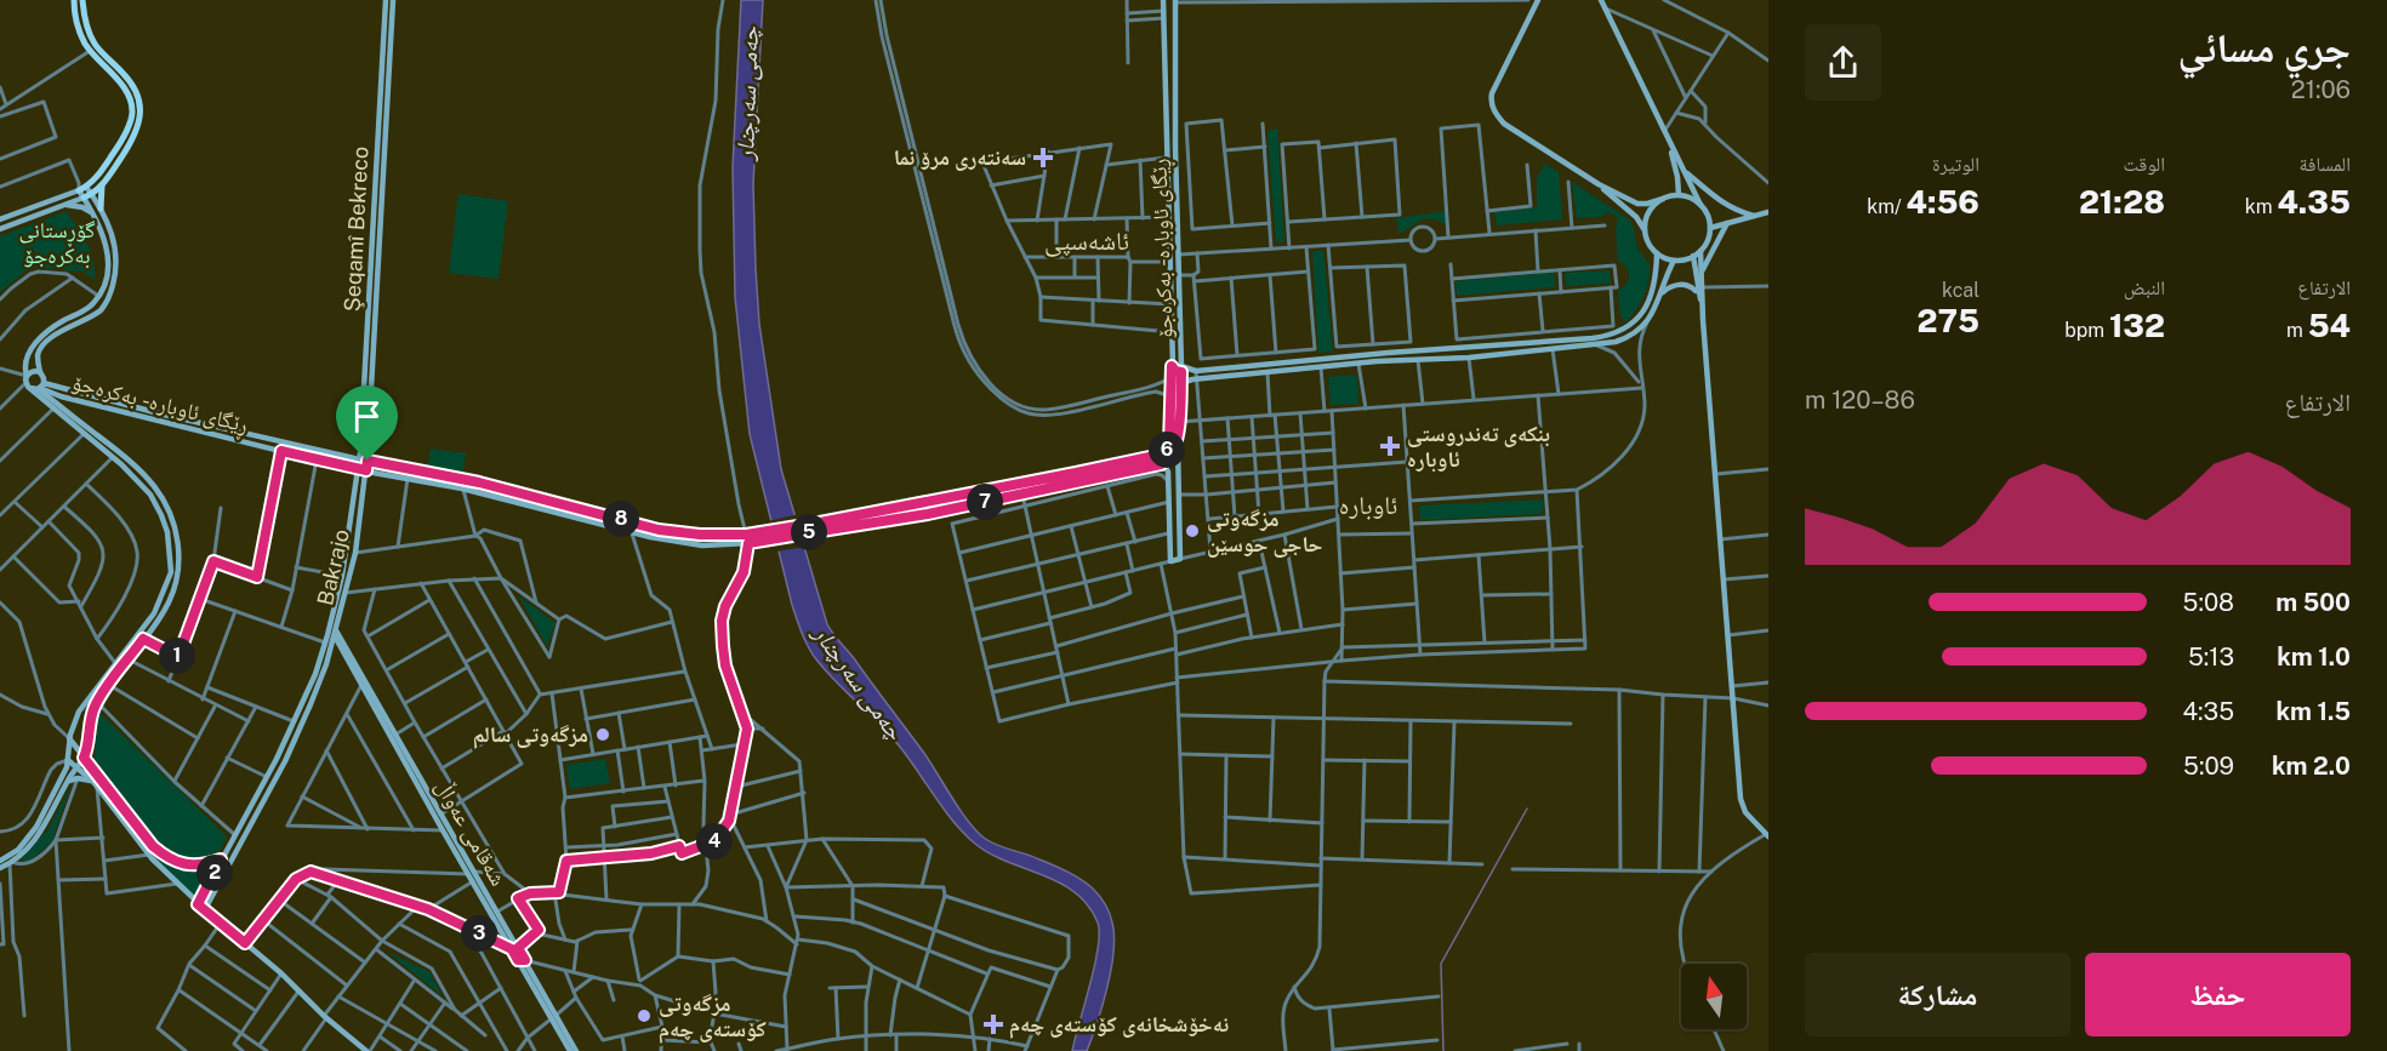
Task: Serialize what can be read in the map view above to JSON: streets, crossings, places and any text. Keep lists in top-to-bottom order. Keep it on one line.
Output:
{"streets":{"main road":["Şeqamî Bekreco","ڕێگای ئاوبارە - بەکرەجۆ","Bakrajo","شەقامی عەواڵ"]},"crossings":[["Şeqamî Bekreco","ڕێگای ئاوبارە - بەکرەجۆ"],["ڕێگای ئاوبارە - بەکرەجۆ","Bakrajo"],["Bakrajo","شەقامی عەواڵ"]],"districts":["ئاشەسپی","ئاوبارە"],"water":["چەمی سەرچنار"],"parks":["گۆڕستانی بەکرەجۆ"],"places":{"health":["سەنتەرى مرۆ نما","بنکەی تەندروستی ئاوبارە","نەخۆشخانەی کۆستەی چەم"],"other":["مزگەوتی حاجی حوسێن","مزگەوتی سالم","مزگه‌وتی کۆستەی چەم"]},"north":"top","page":{"heading":["جري مسائي","21:06"],"stats":[["المسافة","4.35 km"],["الوقت","21:28"],["الوتيرة","4:56 /km"],["الارتفاع","54 m"],["النبض","132 bpm"],["kcal","275"]],"chart":["الارتفاع","86–120 m"],"pins":["6","7","8","5","1","4","2","3"],"list":[{"name":"500 m","note":"5:08"},{"name":"1.0 km","note":"5:13"},{"name":"1.5 km","note":"4:35"},{"name":"2.0 km","note":"5:09"}],"buttons":["حفظ","مشاركة"]}}
